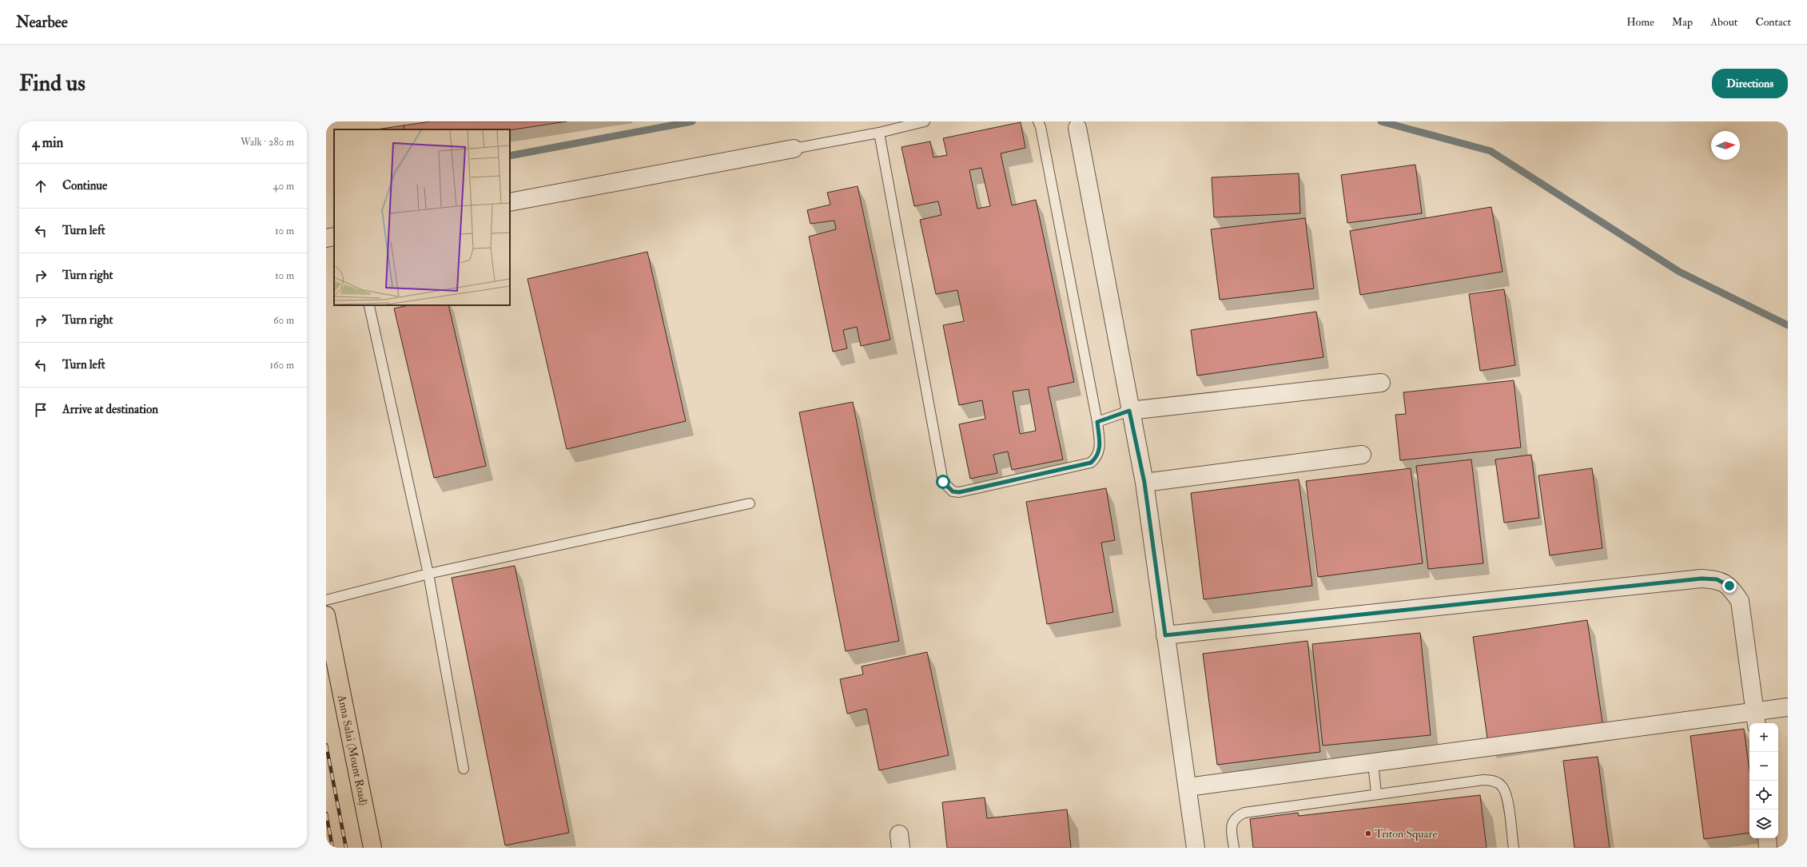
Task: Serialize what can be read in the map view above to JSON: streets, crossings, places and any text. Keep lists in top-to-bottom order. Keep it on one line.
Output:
{"streets":{"main road":["Anna Salai (Mount Road)"]},"places":["Triton Square"],"north":"right","page":{"header":"Nearbee","nav":["Home","Map","About","Contact"],"buttons":"Directions","title":"Find us","heading":["4 min","Walk · 280 m"],"list":[["Continue","40 m"],["Turn left","10 m"],["Turn right","10 m"],["Turn right","60 m"],["Turn left","160 m"],"Arrive at destination"],"map_buttons":["+","−"]}}
